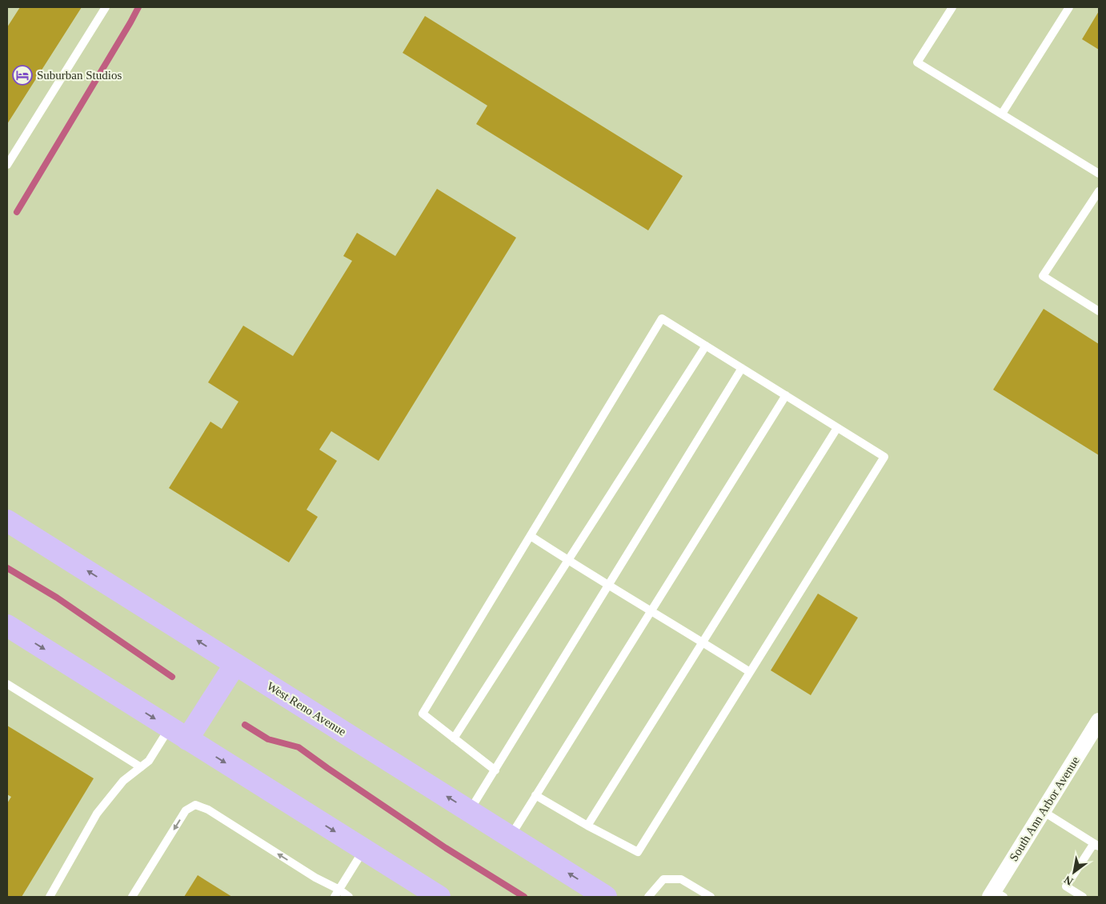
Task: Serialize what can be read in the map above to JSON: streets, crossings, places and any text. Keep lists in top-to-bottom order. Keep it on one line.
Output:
{"streets":{"main road":["West Reno Avenue"],"street":["South Ann Arbor Avenue"]},"places":{"hotel":["Suburban Studios"]},"north":"bottom left"}
